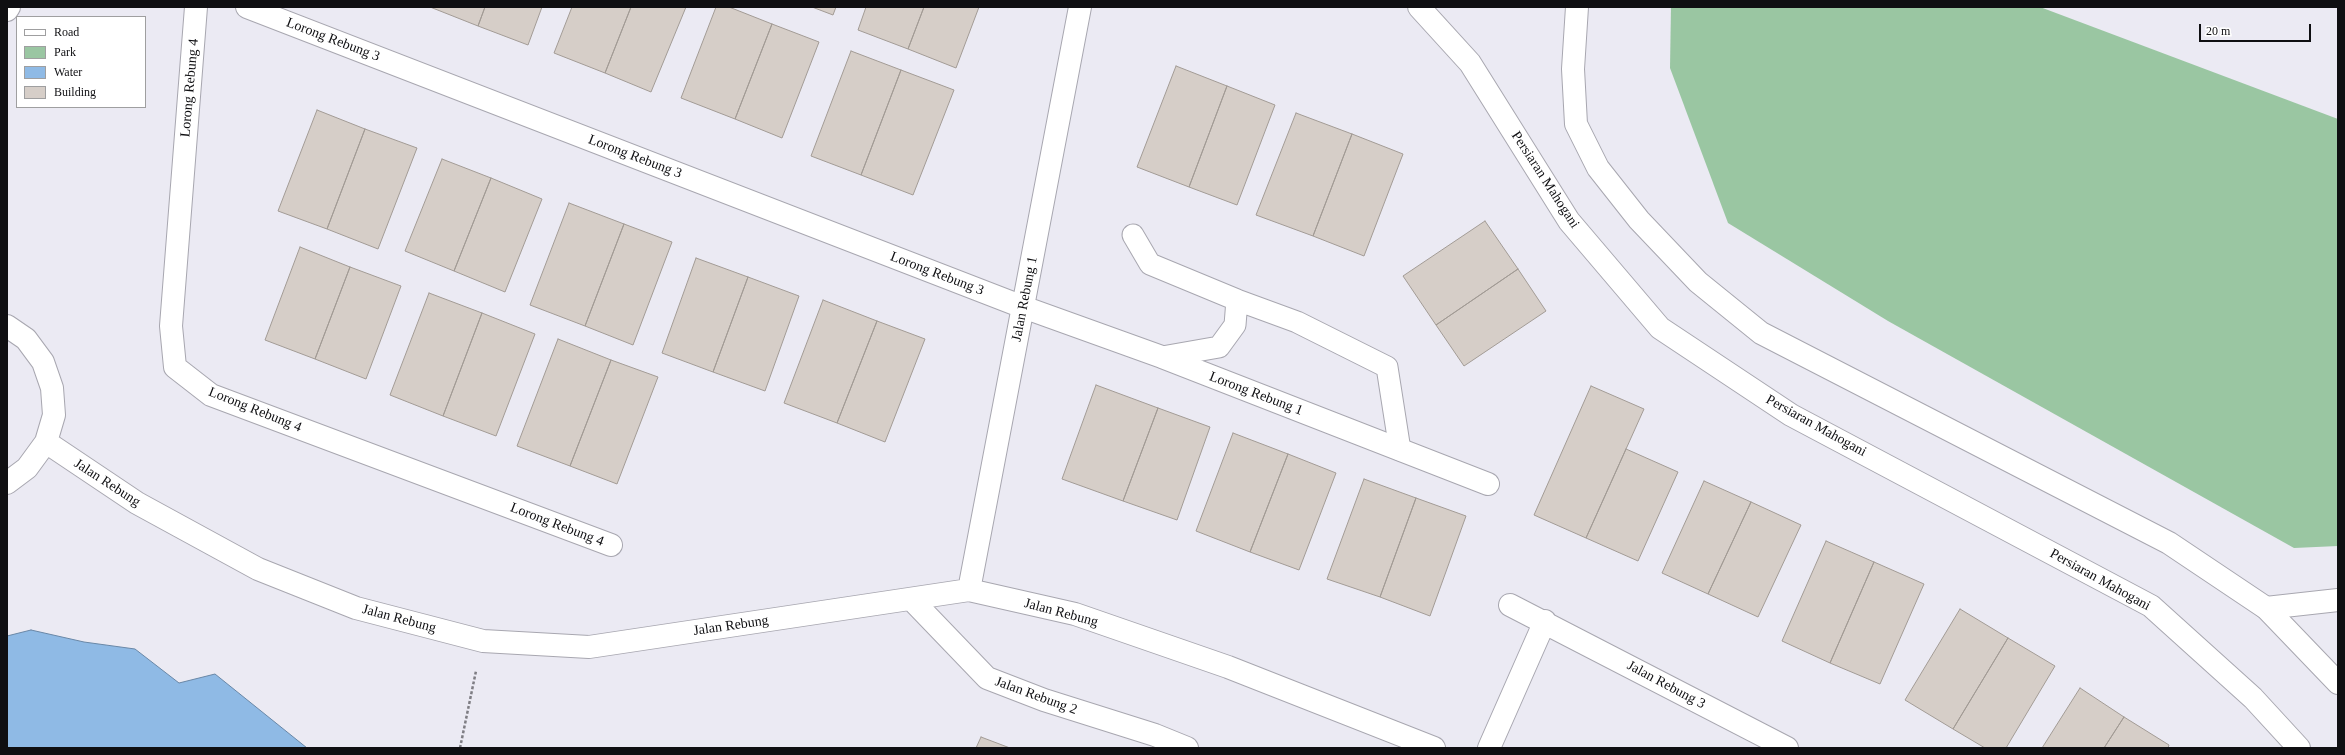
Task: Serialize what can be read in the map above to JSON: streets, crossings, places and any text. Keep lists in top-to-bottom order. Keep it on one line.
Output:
{"streets":{"street":["Lorong Rebung 3","Lorong Rebung 4","Persiaran Mahogani","Jalan Rebung 1","Lorong Rebung 1","Jalan Rebung","Jalan Rebung 3","Jalan Rebung 2"]},"crossings":[["Lorong Rebung 3","Jalan Rebung 1"],["Lorong Rebung 3","Lorong Rebung 1"],["Jalan Rebung 1","Lorong Rebung 1"],["Jalan Rebung 1","Jalan Rebung"],["Jalan Rebung","Jalan Rebung 2"]],"legend":["Road","Park","Water","Building"],"scale_bar":"20 m"}
